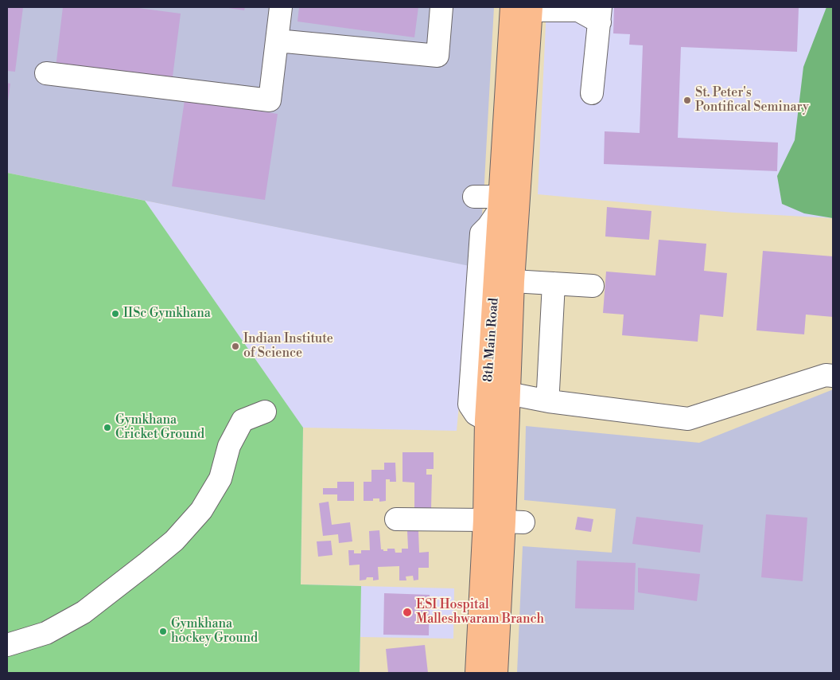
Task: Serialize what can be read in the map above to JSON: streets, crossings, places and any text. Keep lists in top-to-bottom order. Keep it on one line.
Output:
{"streets":{"main road":["8th Main Road"]},"places":["St. Peter's Pontifical Seminary","IISc Gymkhana","Indian Institute of Science","Gymkhana Cricket Ground","ESI Hospital Malleshwaram Branch","Gymkhana hockey Ground"]}
